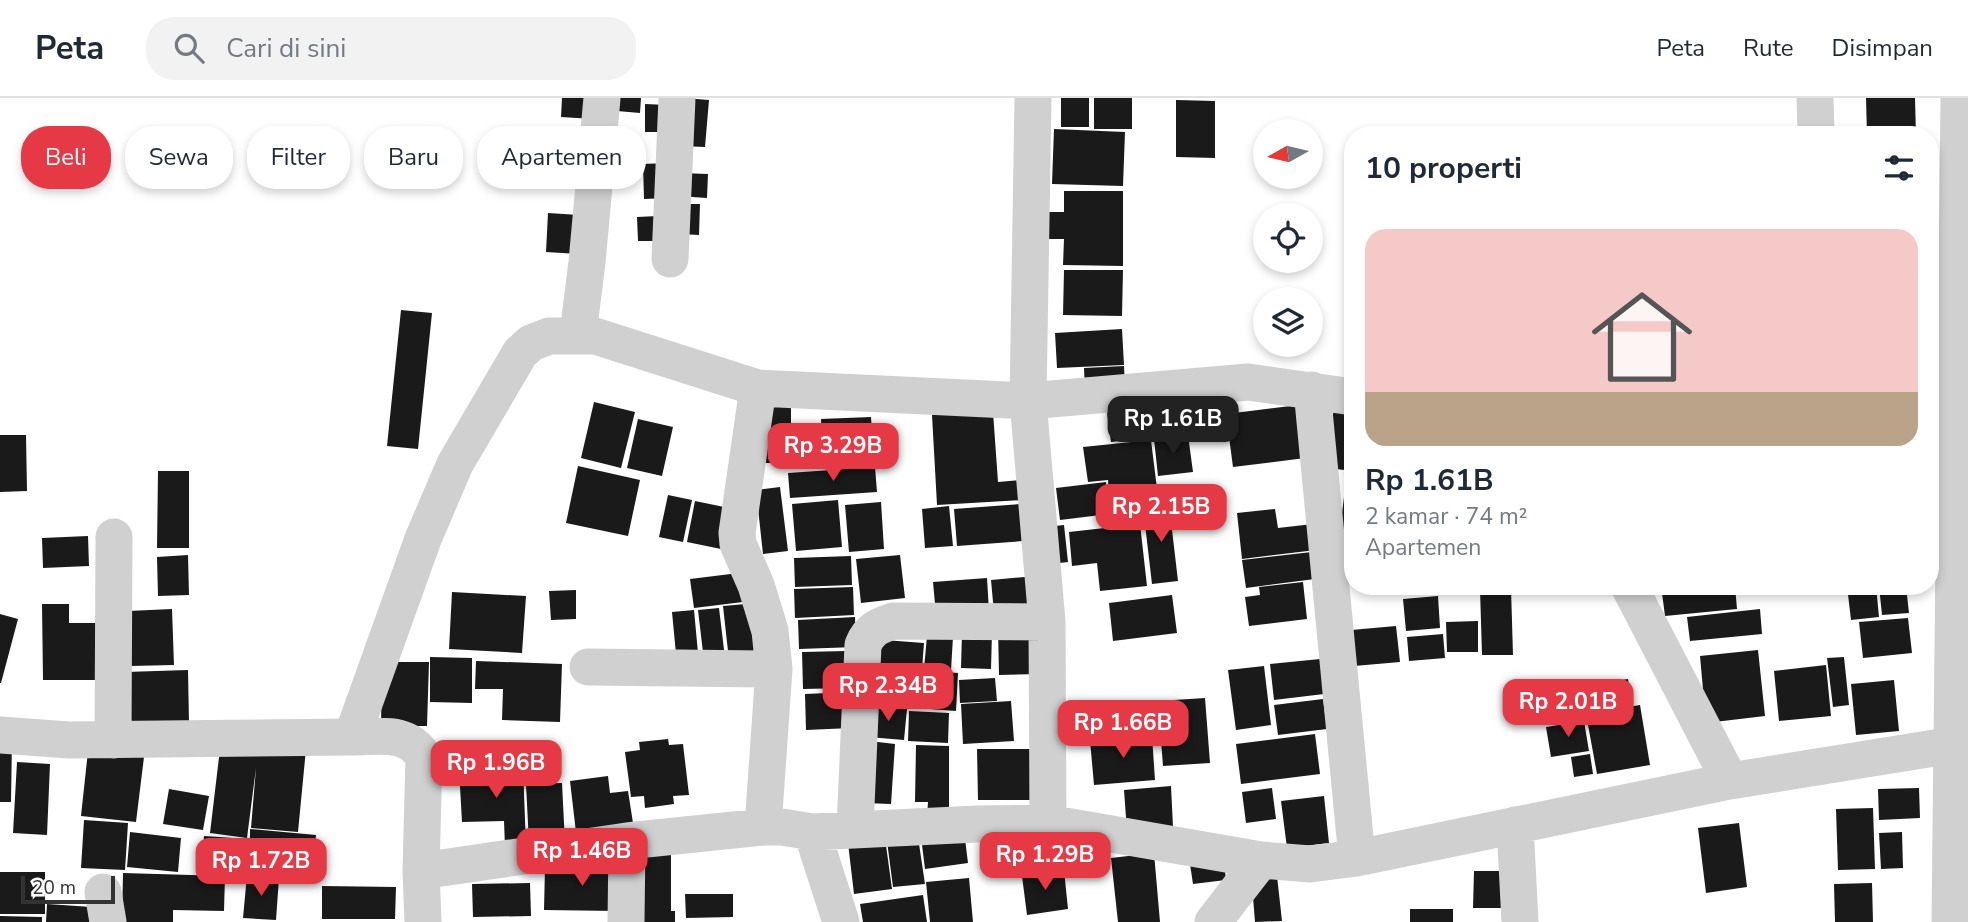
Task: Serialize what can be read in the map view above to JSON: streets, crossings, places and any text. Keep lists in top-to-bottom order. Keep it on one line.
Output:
{"scale_bar":"20 m","north":"left","page":{"header":"Peta","search":"Cari di sini","nav":["Peta","Rute","Disimpan"],"chip":["Beli","Sewa","Filter","Baru","Apartemen"],"heading":"10 properti","list":[{"name":"Rp 1.61B","note":"2 kamar · 74 m² · Apartemen"}],"price":["Rp 1.61B","Rp 3.29B","Rp 2.15B","Rp 2.34B","Rp 2.01B","Rp 1.66B","Rp 1.96B","Rp 1.46B","Rp 1.29B","Rp 1.72B"],"scale":"20 m"}}
